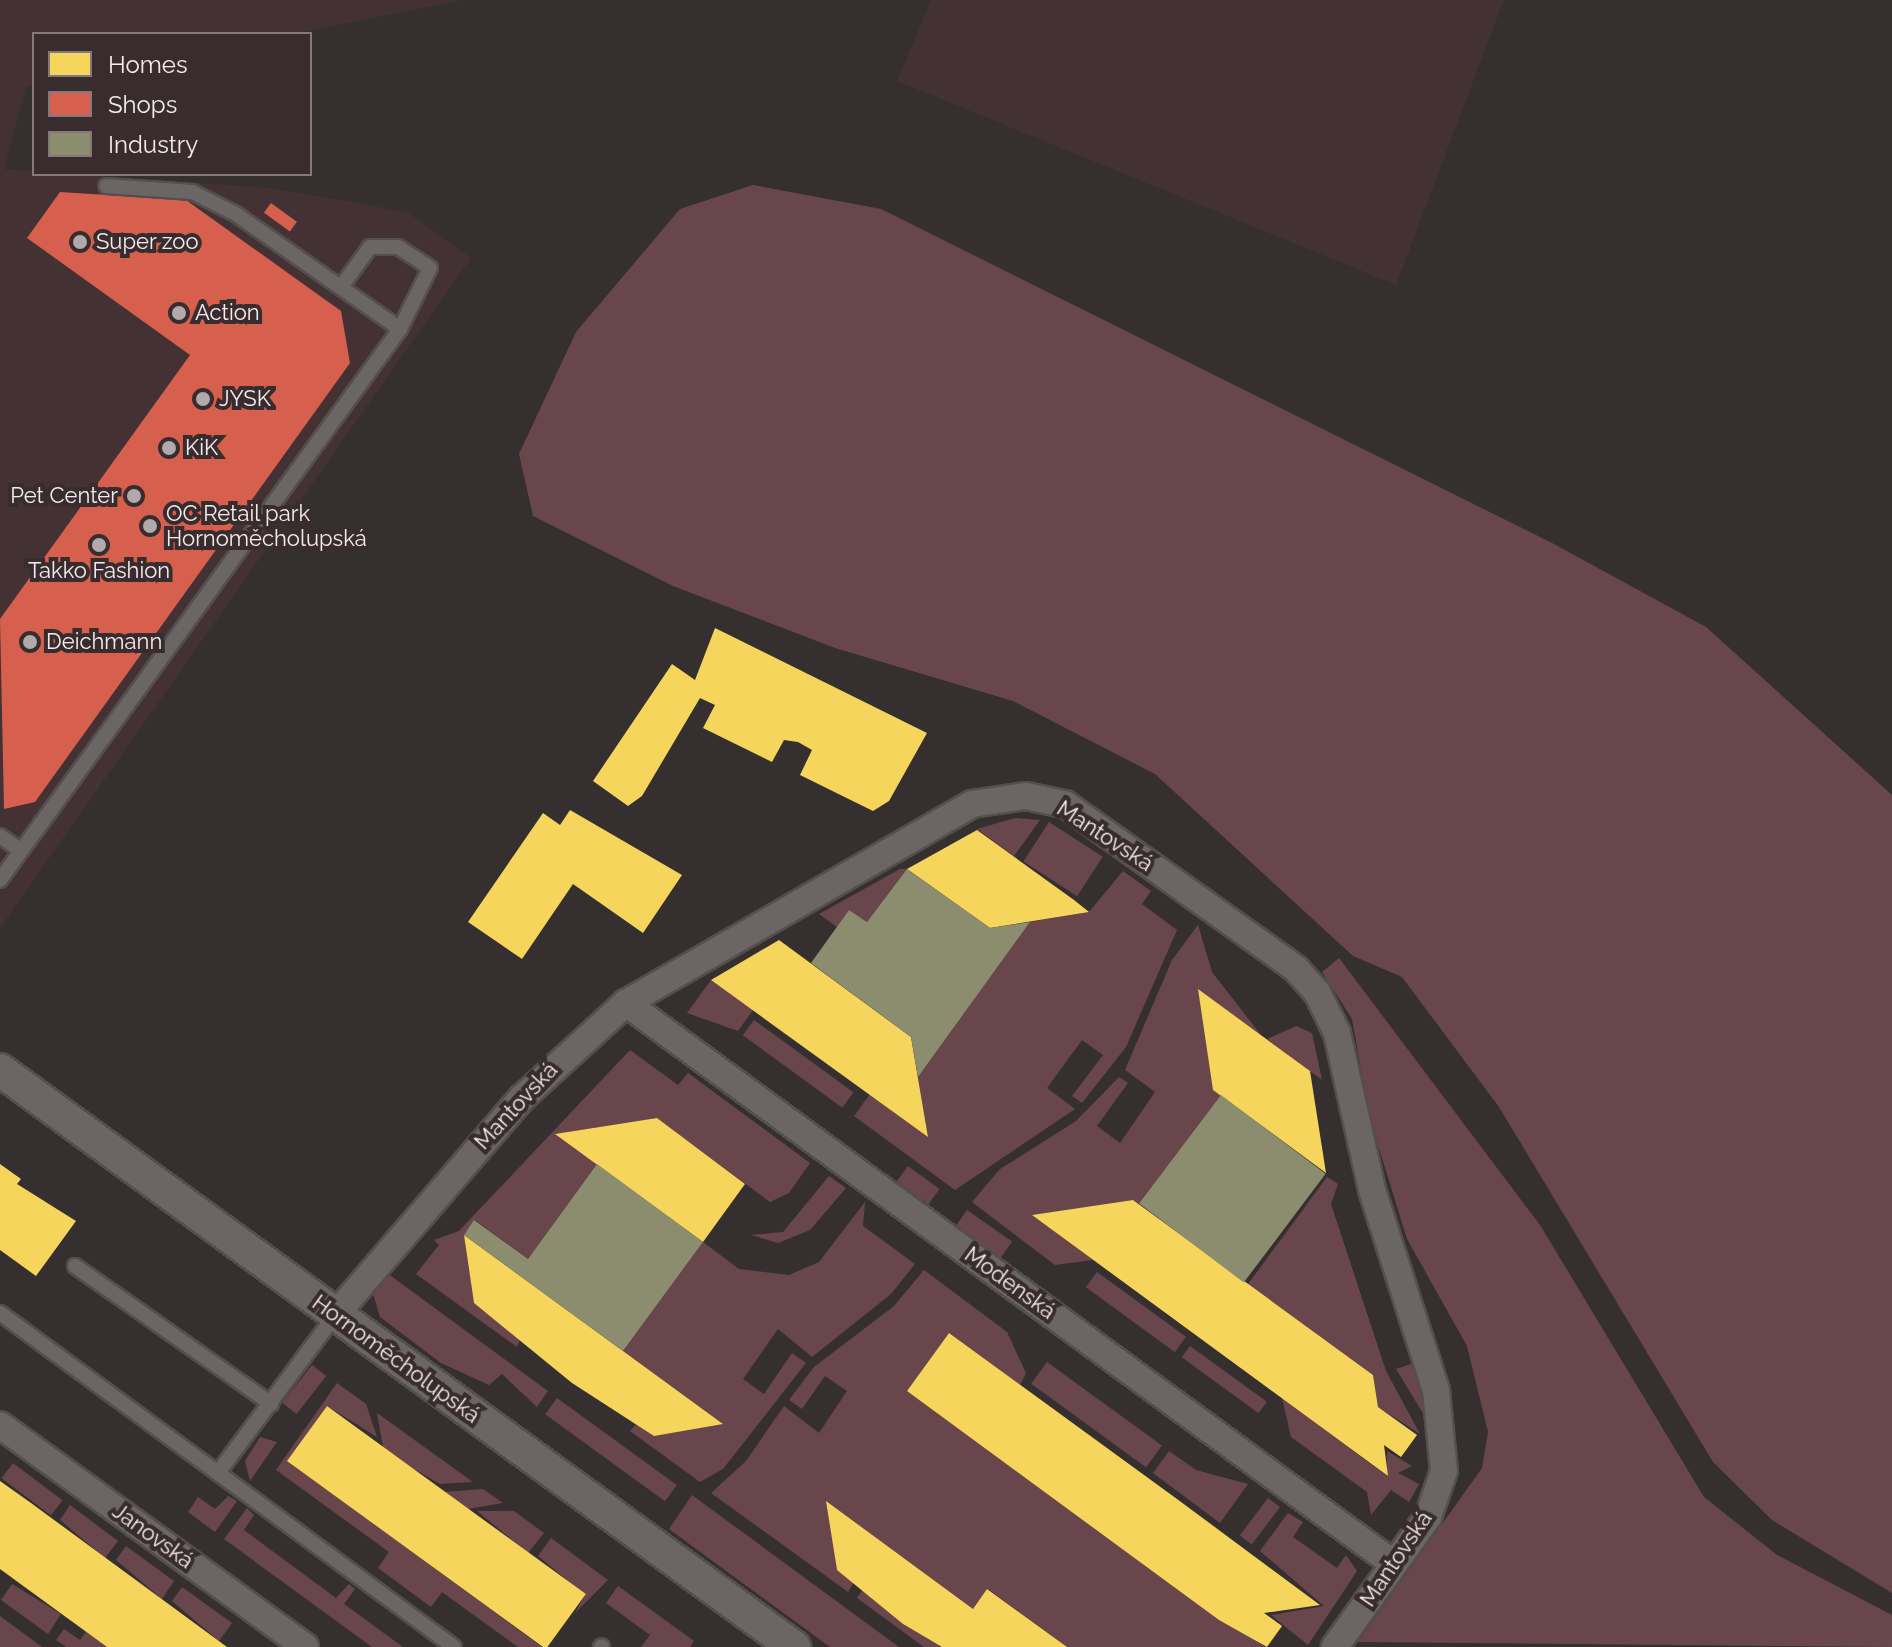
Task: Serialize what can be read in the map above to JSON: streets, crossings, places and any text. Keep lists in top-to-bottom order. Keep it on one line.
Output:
{"streets":{"street":["Mantovská","Modenská","Hornoměcholupská","Janovská"]},"crossings":[["Mantovská","Modenská"],["Mantovská","Hornoměcholupská"]],"places":["Super zoo","Action","JYSK","KiK","Pet Center","OC Retail park Hornoměcholupská","Takko Fashion","Deichmann"],"legend":["Homes","Shops","Industry"]}
